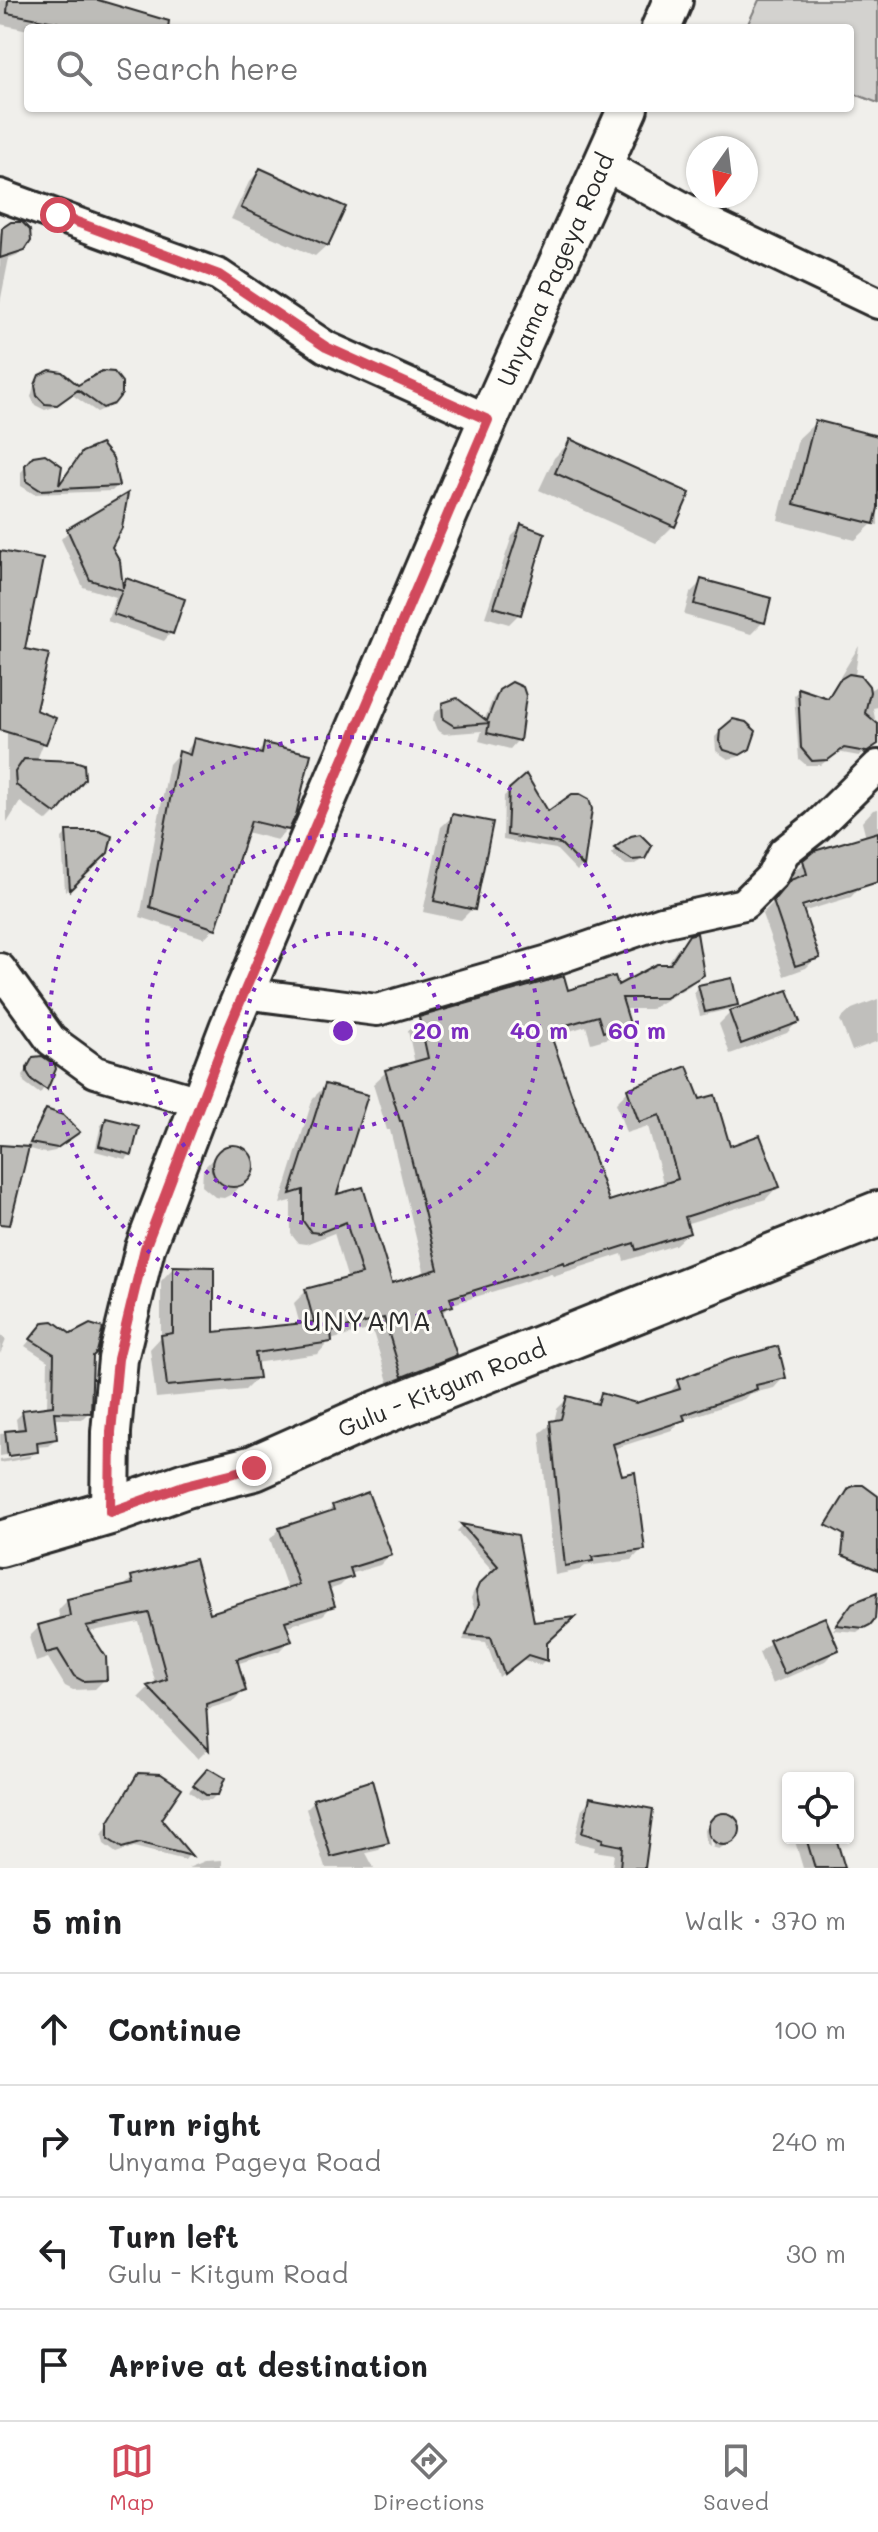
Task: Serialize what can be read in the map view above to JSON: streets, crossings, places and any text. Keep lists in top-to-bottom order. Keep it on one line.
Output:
{"streets":{"main road":["Gulu - Kitgum Road"],"street":["Unyama Pageya Road"]},"crossings":[["Unyama Pageya Road","Gulu - Kitgum Road"]],"districts":["UNYAMA"],"north":"bottom","page":{"search":"Search here","heading":["5 min","Walk · 370 m"],"list":[["Continue","100 m"],["Turn right","Unyama Pageya Road","240 m"],["Turn left","Gulu - Kitgum Road","30 m"],"Arrive at destination"],"nav":["Map","Directions","Saved"]},"rings":["20 m","40 m","60 m"]}
